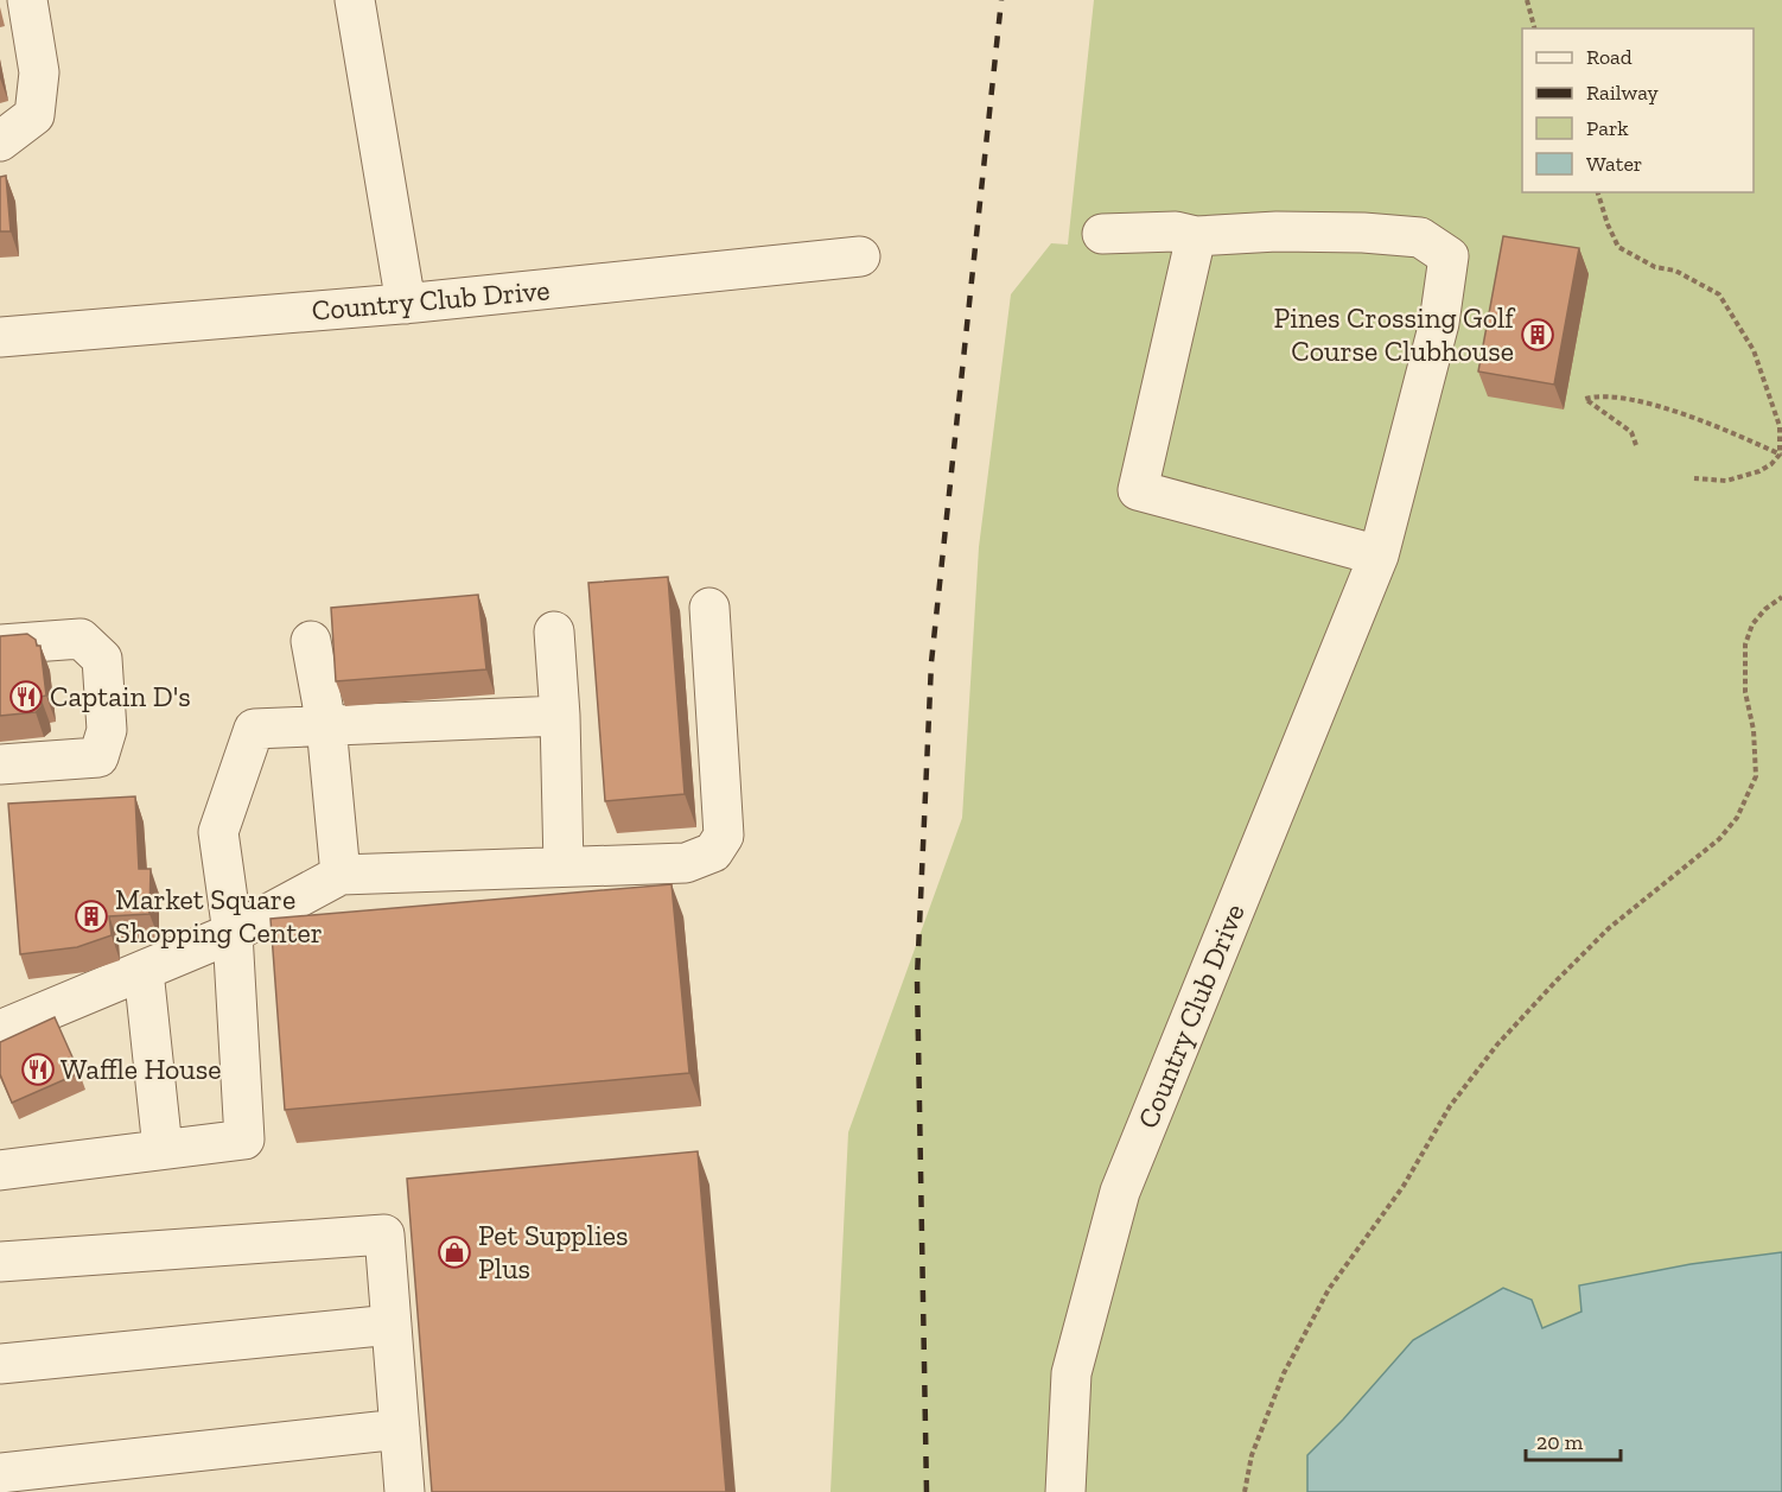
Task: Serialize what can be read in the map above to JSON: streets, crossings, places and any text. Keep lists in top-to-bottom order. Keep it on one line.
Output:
{"streets":{"street":["Country Club Drive"]},"places":{"building":["Pines Crossing Golf Course Clubhouse","Market Square Shopping Center"],"restaurant":["Captain D's","Waffle House"],"shop":["Pet Supplies Plus"]},"legend":["Road","Railway","Park","Water"],"scale_bar":"20 m"}
